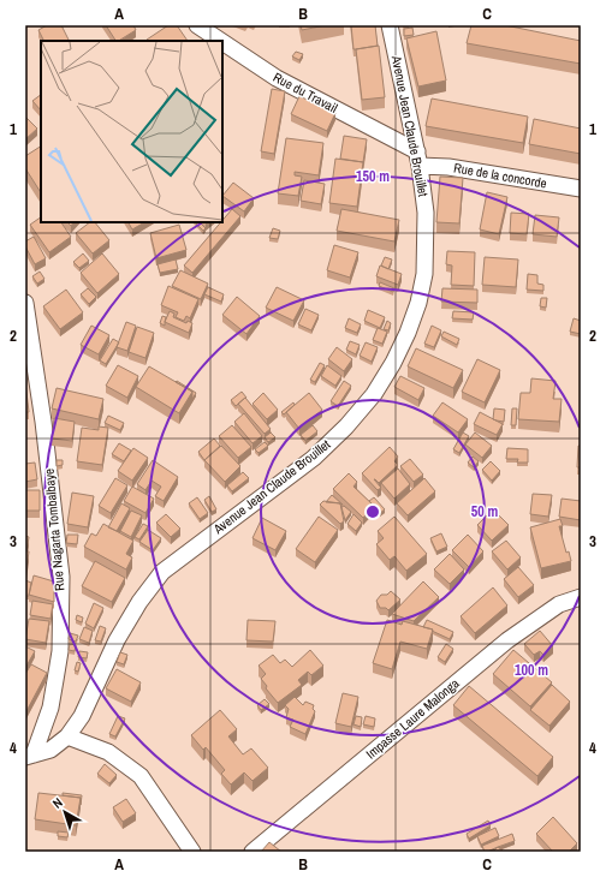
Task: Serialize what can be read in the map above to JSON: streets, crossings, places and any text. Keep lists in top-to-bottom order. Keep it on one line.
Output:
{"streets":{"street":["Rue du Travail","Avenue Jean Claude Brouillet","Rue de la concorde","Rue Nagarta Tombalbaye","Impasse Laure Malonga"]},"crossings":[["Rue du Travail","Avenue Jean Claude Brouillet"],["Rue du Travail","Rue de la concorde"],["Avenue Jean Claude Brouillet","Rue de la concorde"],["Avenue Jean Claude Brouillet","Rue Nagarta Tombalbaye"]],"north":"top left","grid":{"columns":["A","B","C"],"rows":["1","2","3","4"]},"rings":["150 m","50 m","100 m"]}
